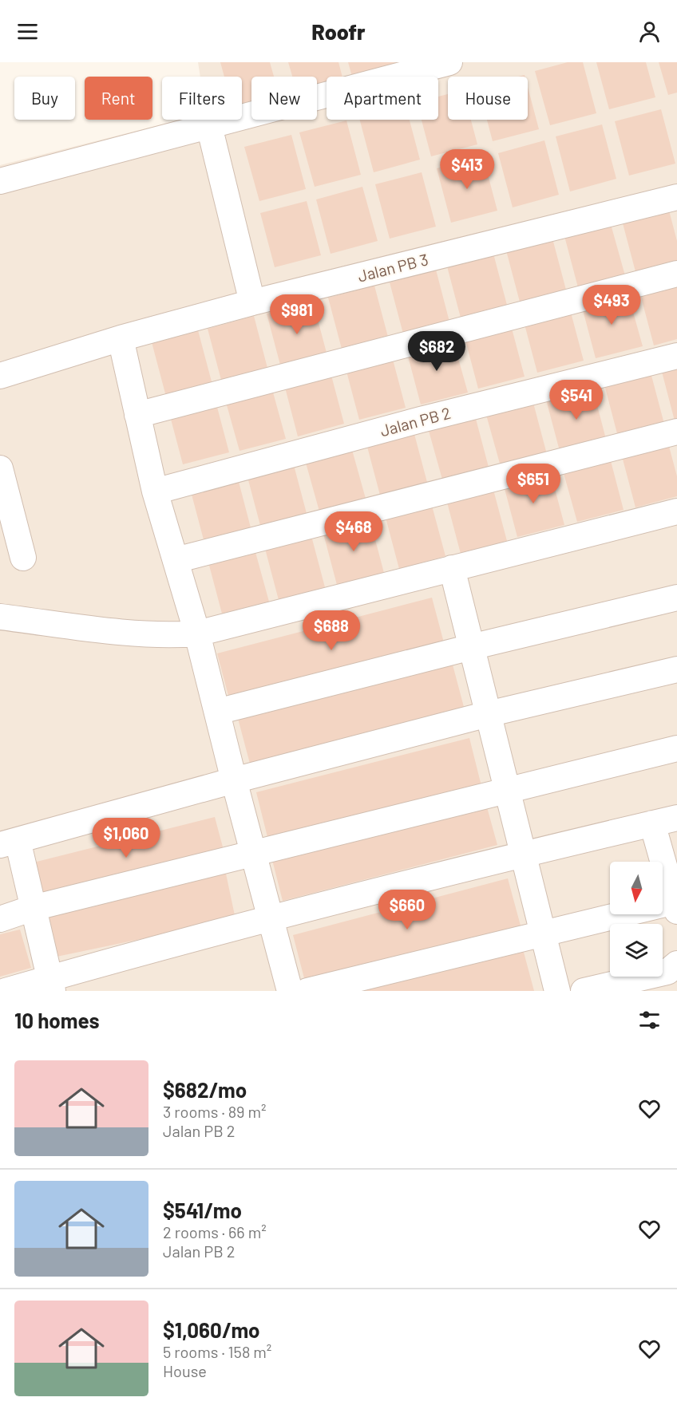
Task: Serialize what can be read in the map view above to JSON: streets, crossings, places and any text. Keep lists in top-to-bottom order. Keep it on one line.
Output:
{"streets":{"street":["Jalan PB 3","Jalan PB 2"]},"north":"bottom","page":{"header":"Roofr","chip":["Buy","Rent","Filters","New","Apartment","House"],"price":["$413","$493","$981","$682","$541","$651","$468","$688","$1,060","$660"],"heading":"10 homes","list":[{"name":"$682/mo","note":"3 rooms · 89 m² · Jalan PB 2"},{"name":"$541/mo","note":"2 rooms · 66 m² · Jalan PB 2"},{"name":"$1,060/mo","note":"5 rooms · 158 m² · House"}]}}
